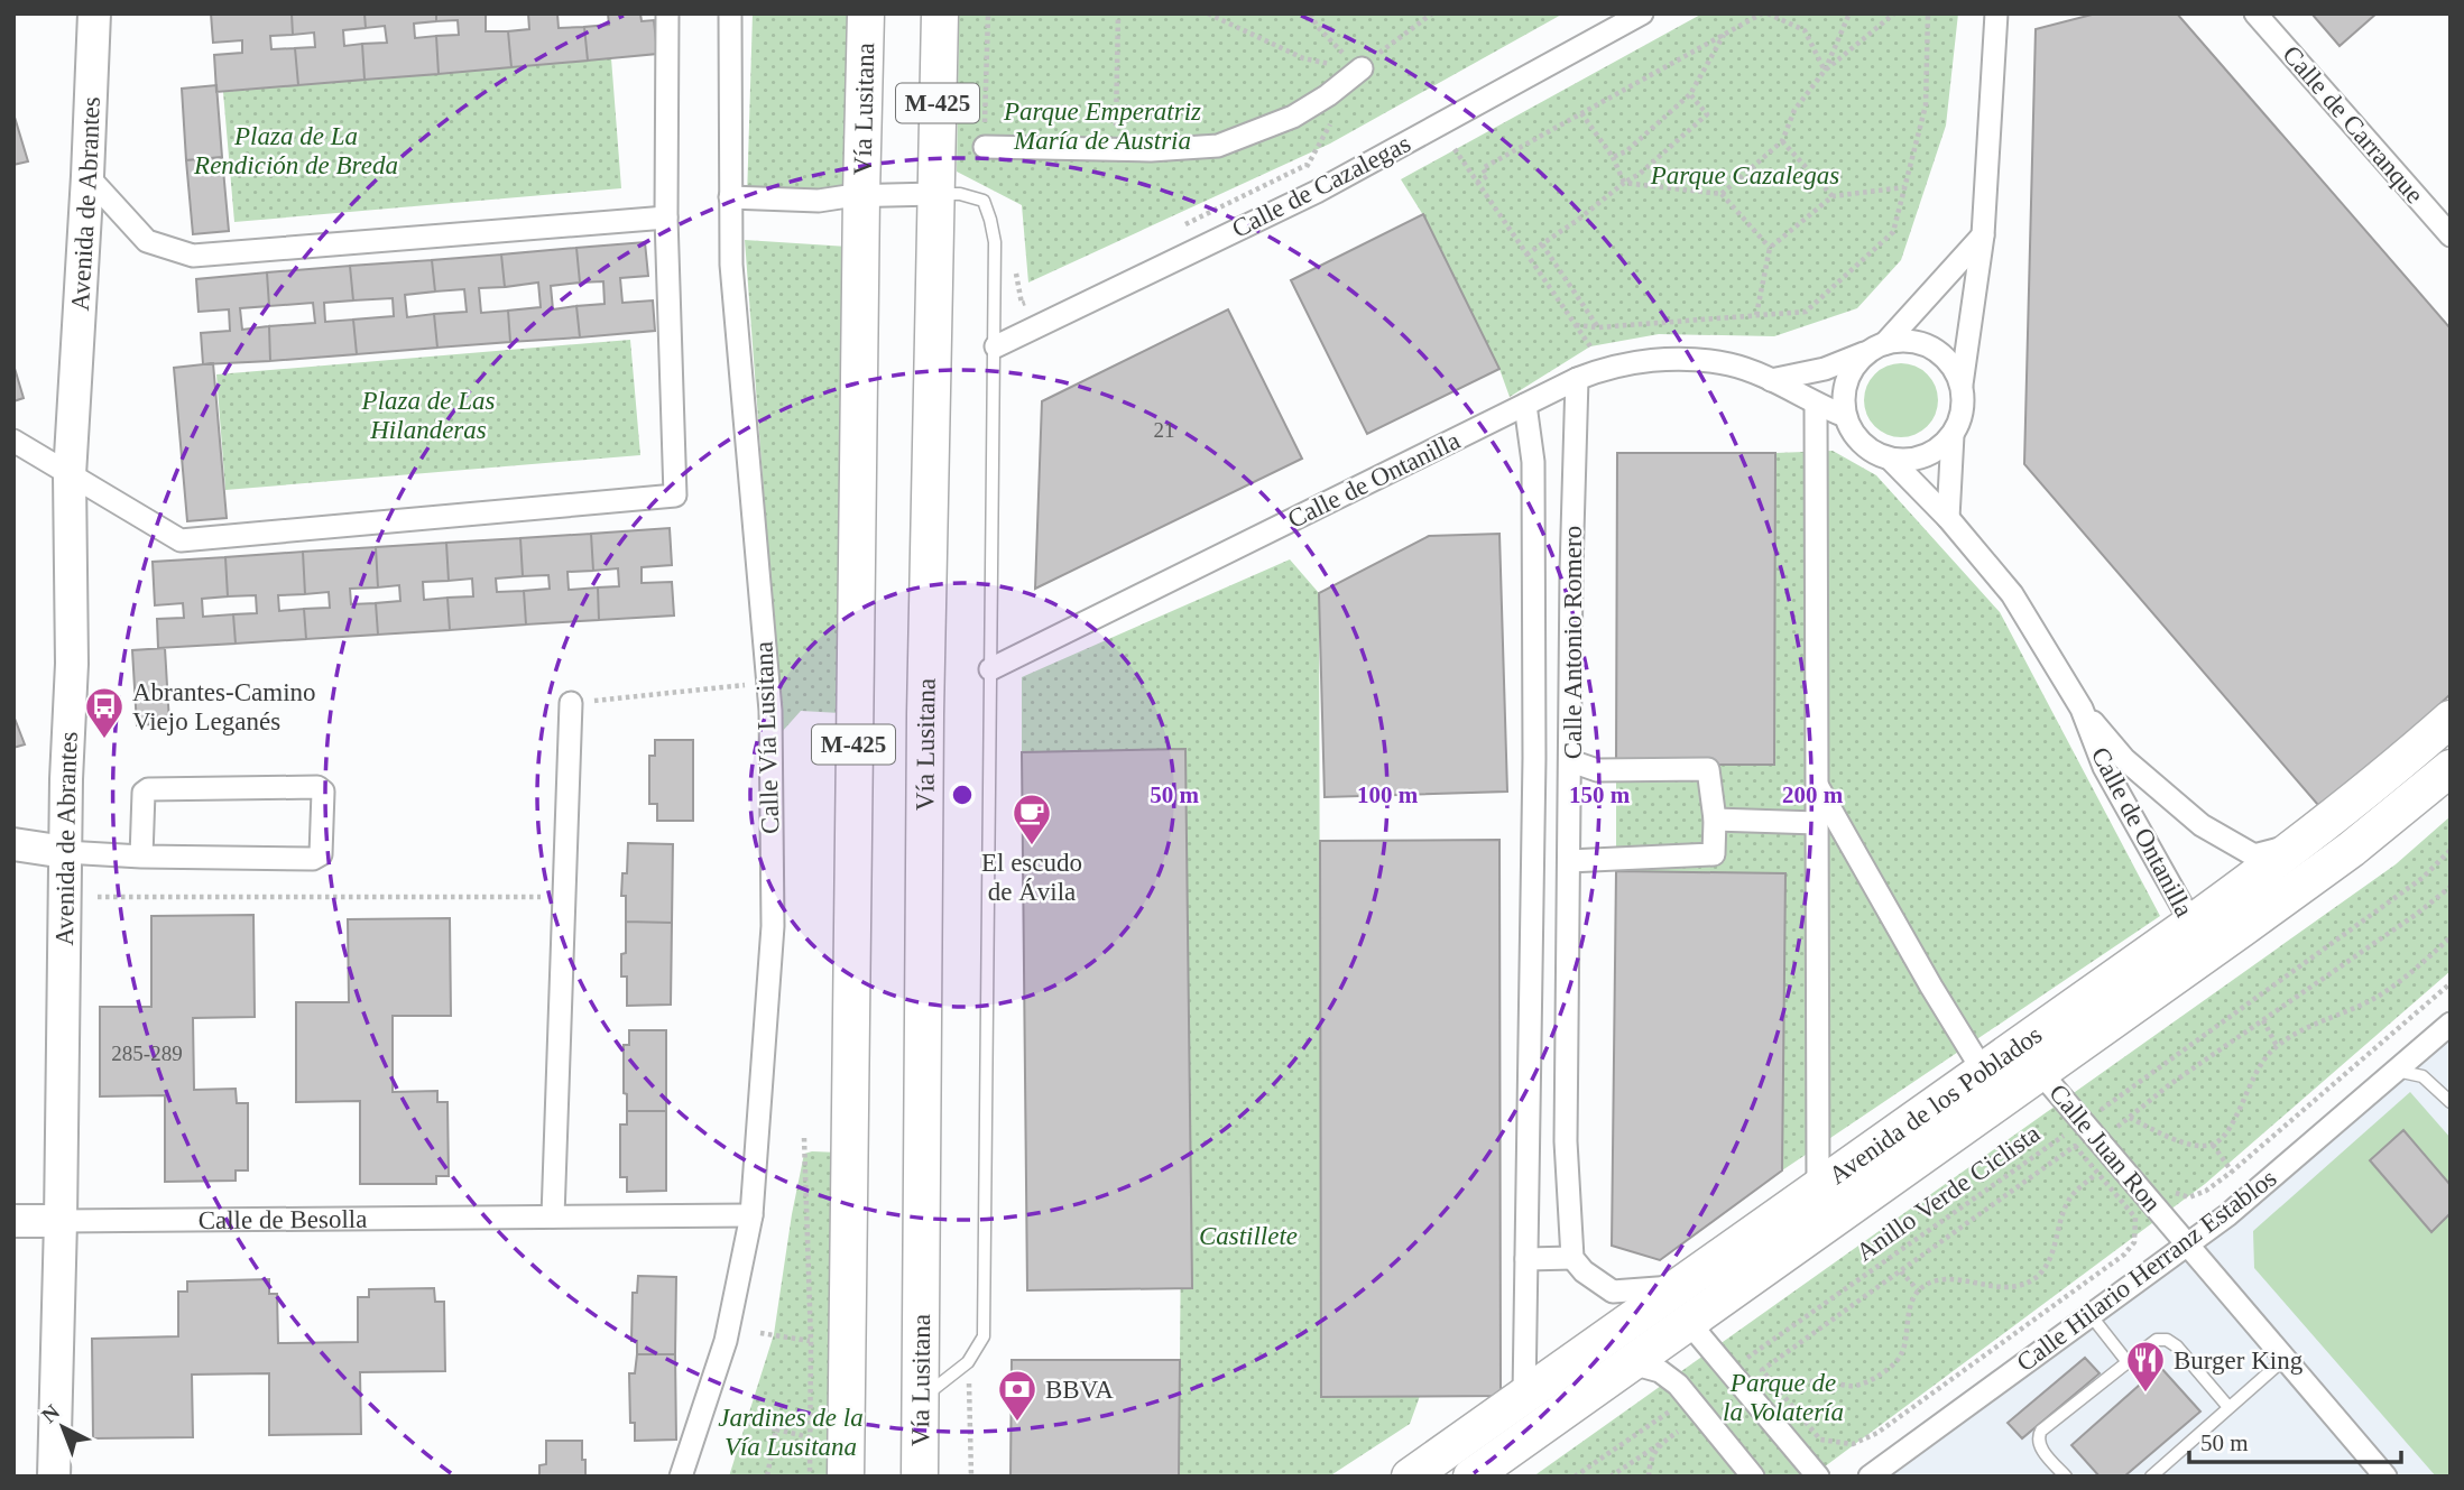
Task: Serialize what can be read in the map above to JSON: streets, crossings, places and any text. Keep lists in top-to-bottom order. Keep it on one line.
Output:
{"streets":{"main road":["M-425","Vía Lusitana","Avenida de los Poblados"],"street":["Calle de Carranque","Calle de Cazalegas","Avenida de Abrantes","Calle de Ontanilla","Calle Antonio Romero","Calle Vía Lusitana","Calle Juan Ron","Calle de Besolla","Calle Hilario Herranz Establos"],"path":["Anillo Verde Ciclista"]},"crossings":[["Avenida de Abrantes","Calle de Besolla"],["Calle de Ontanilla","Calle Antonio Romero"],["Calle de Ontanilla","Avenida de los Poblados"],["Calle Antonio Romero","Avenida de los Poblados"],["Calle Vía Lusitana","Calle de Besolla"],["Avenida de los Poblados","Calle Juan Ron"],["Calle Juan Ron","Anillo Verde Ciclista"],["Calle Juan Ron","Calle Hilario Herranz Establos"]],"parks":["Parque Emperatriz María de Austria","Plaza de La Rendición de Breda","Parque Cazalegas","Plaza de Las Hilanderas","Castillete","Parque de la Volatería","Jardines de la Vía Lusitana"],"places":{"bus stop":["Abrantes-Camino Viejo Leganés"],"cafe":["El escudo de Ávila"],"restaurant":["Burger King"],"bank":["BBVA"]},"house_numbers":["21","285-289"],"scale_bar":"50 m","north":"top left","rings":["50 m","100 m","150 m","200 m"]}
